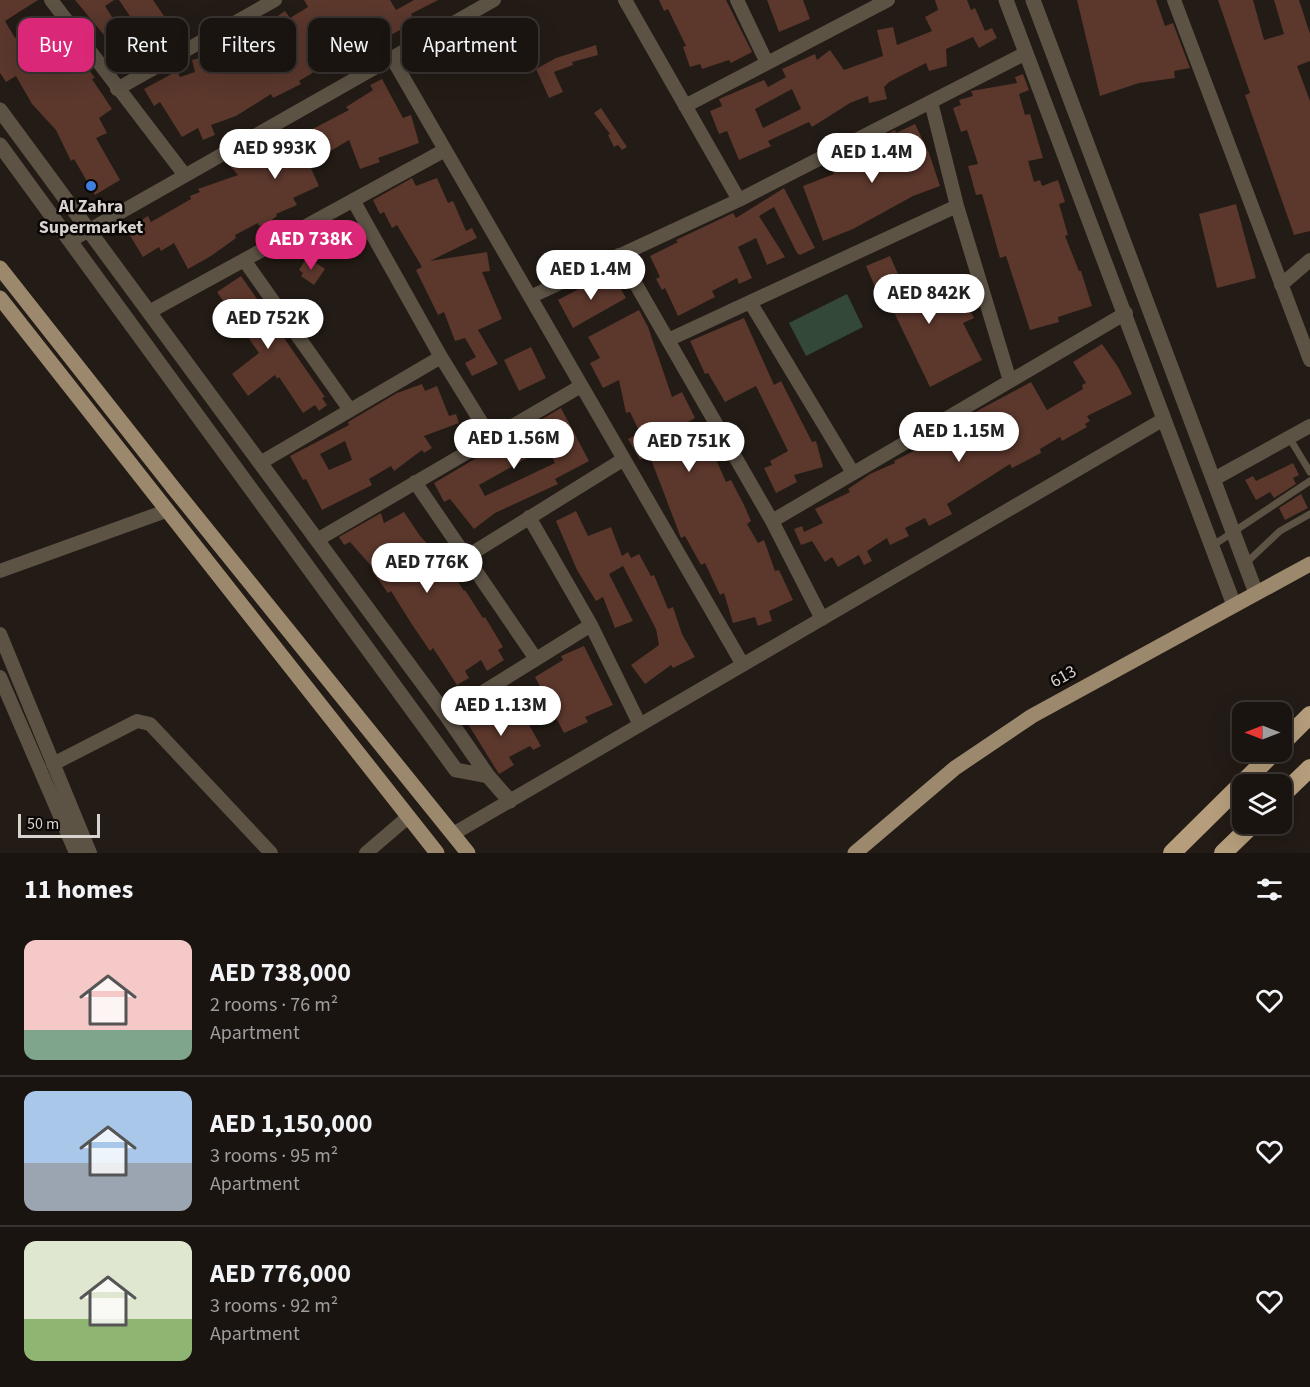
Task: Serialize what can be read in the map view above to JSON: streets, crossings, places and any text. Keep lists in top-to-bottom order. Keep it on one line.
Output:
{"streets":{"main road":["613"]},"places":["Al Zahra Supermarket"],"scale_bar":"50 m","north":"left","page":{"chip":["Buy","Rent","Filters","New","Apartment"],"price":["AED 993K","AED 1.4M","AED 738K","AED 1.4M","AED 842K","AED 752K","AED 1.15M","AED 1.56M","AED 751K","AED 776K","AED 1.13M"],"scale":"50 m","heading":"11 homes","list":[{"name":"AED 738,000","note":"2 rooms · 76 m² · Apartment"},{"name":"AED 1,150,000","note":"3 rooms · 95 m² · Apartment"},{"name":"AED 776,000","note":"3 rooms · 92 m² · Apartment"}]}}
